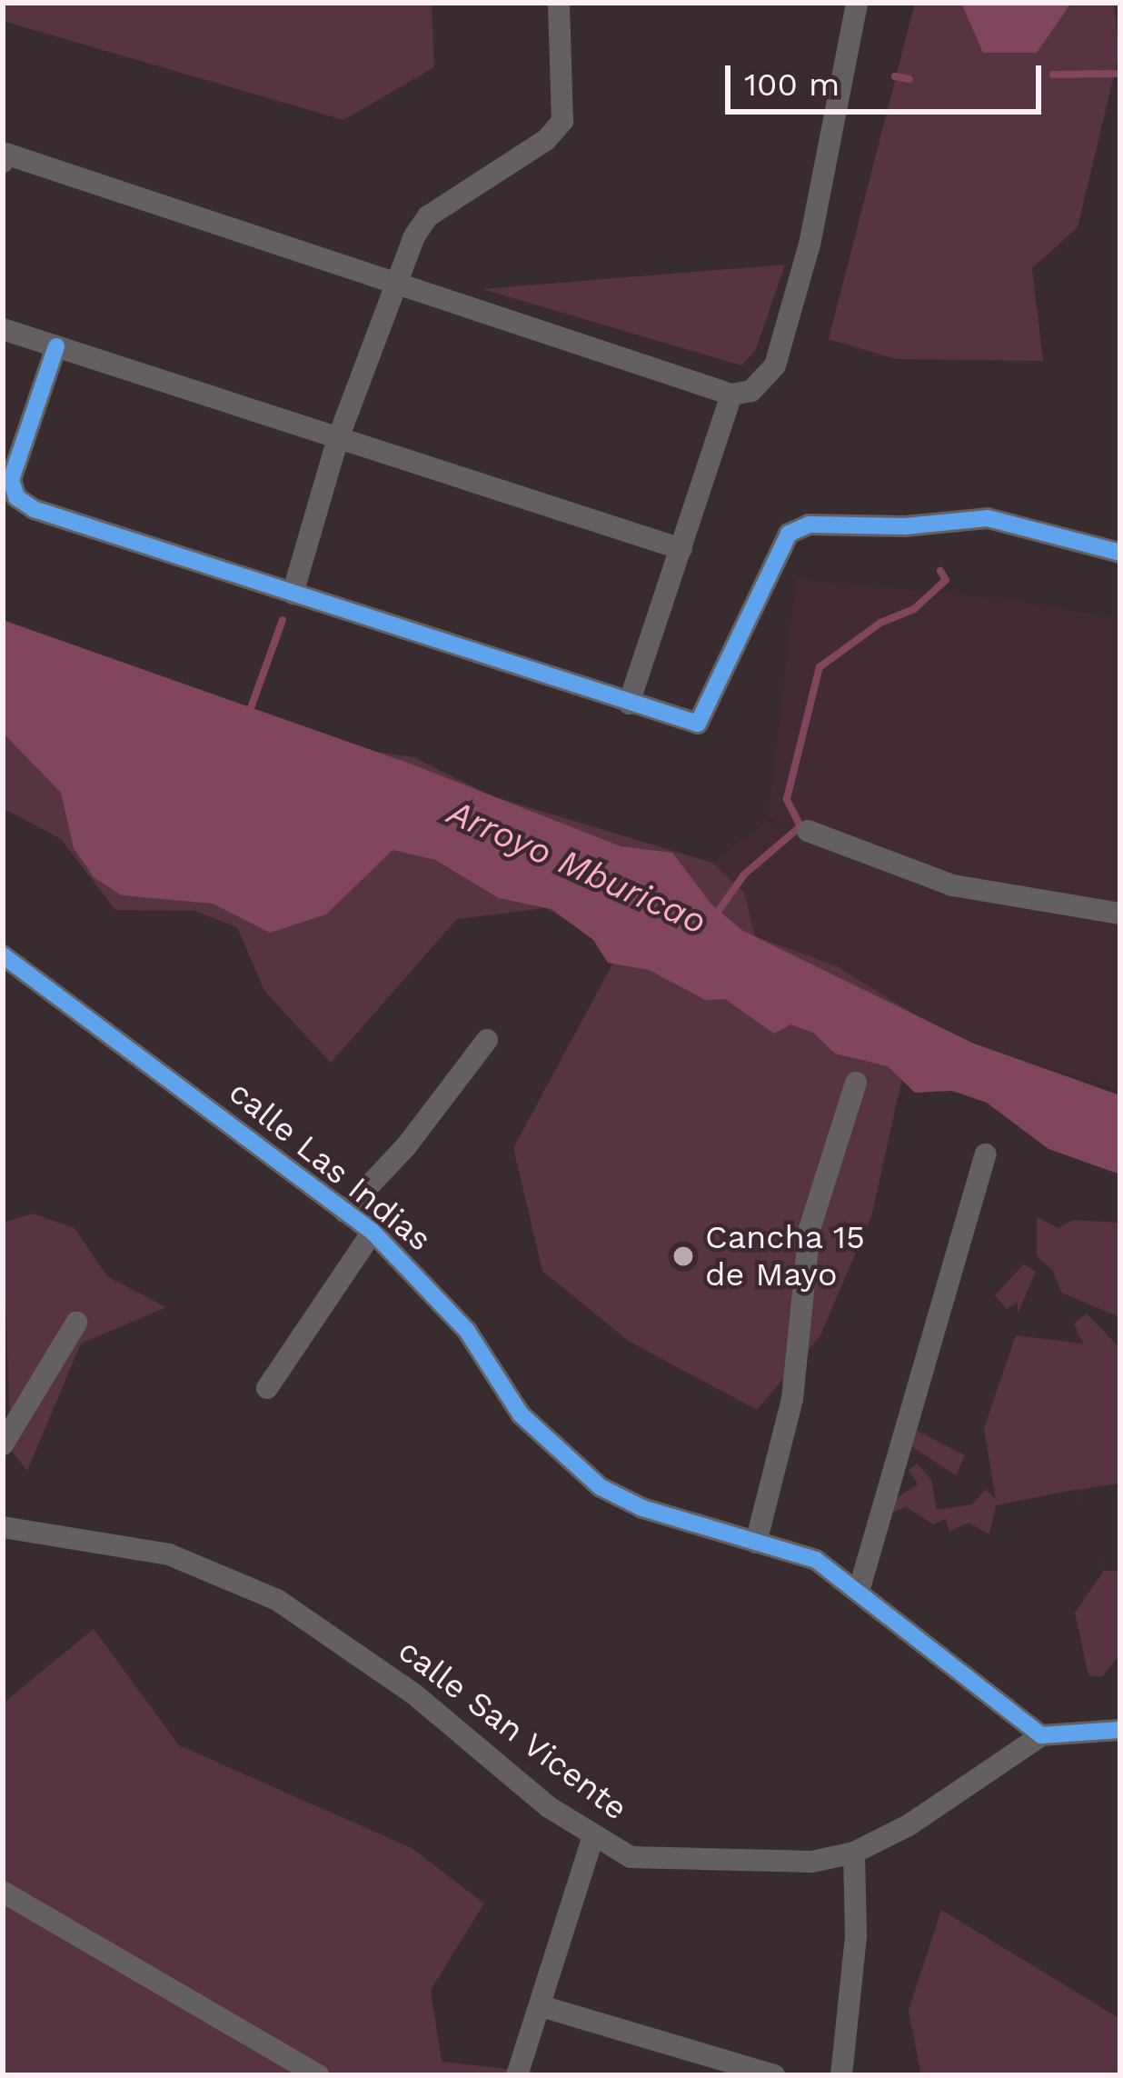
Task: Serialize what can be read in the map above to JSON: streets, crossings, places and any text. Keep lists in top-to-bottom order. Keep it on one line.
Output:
{"streets":{"street":["calle Las Indias","calle San Vicente"]},"crossings":[["calle Las Indias","calle San Vicente"]],"water":["Arroyo Mburicao"],"places":["Cancha 15 de Mayo"],"scale_bar":"100 m"}
